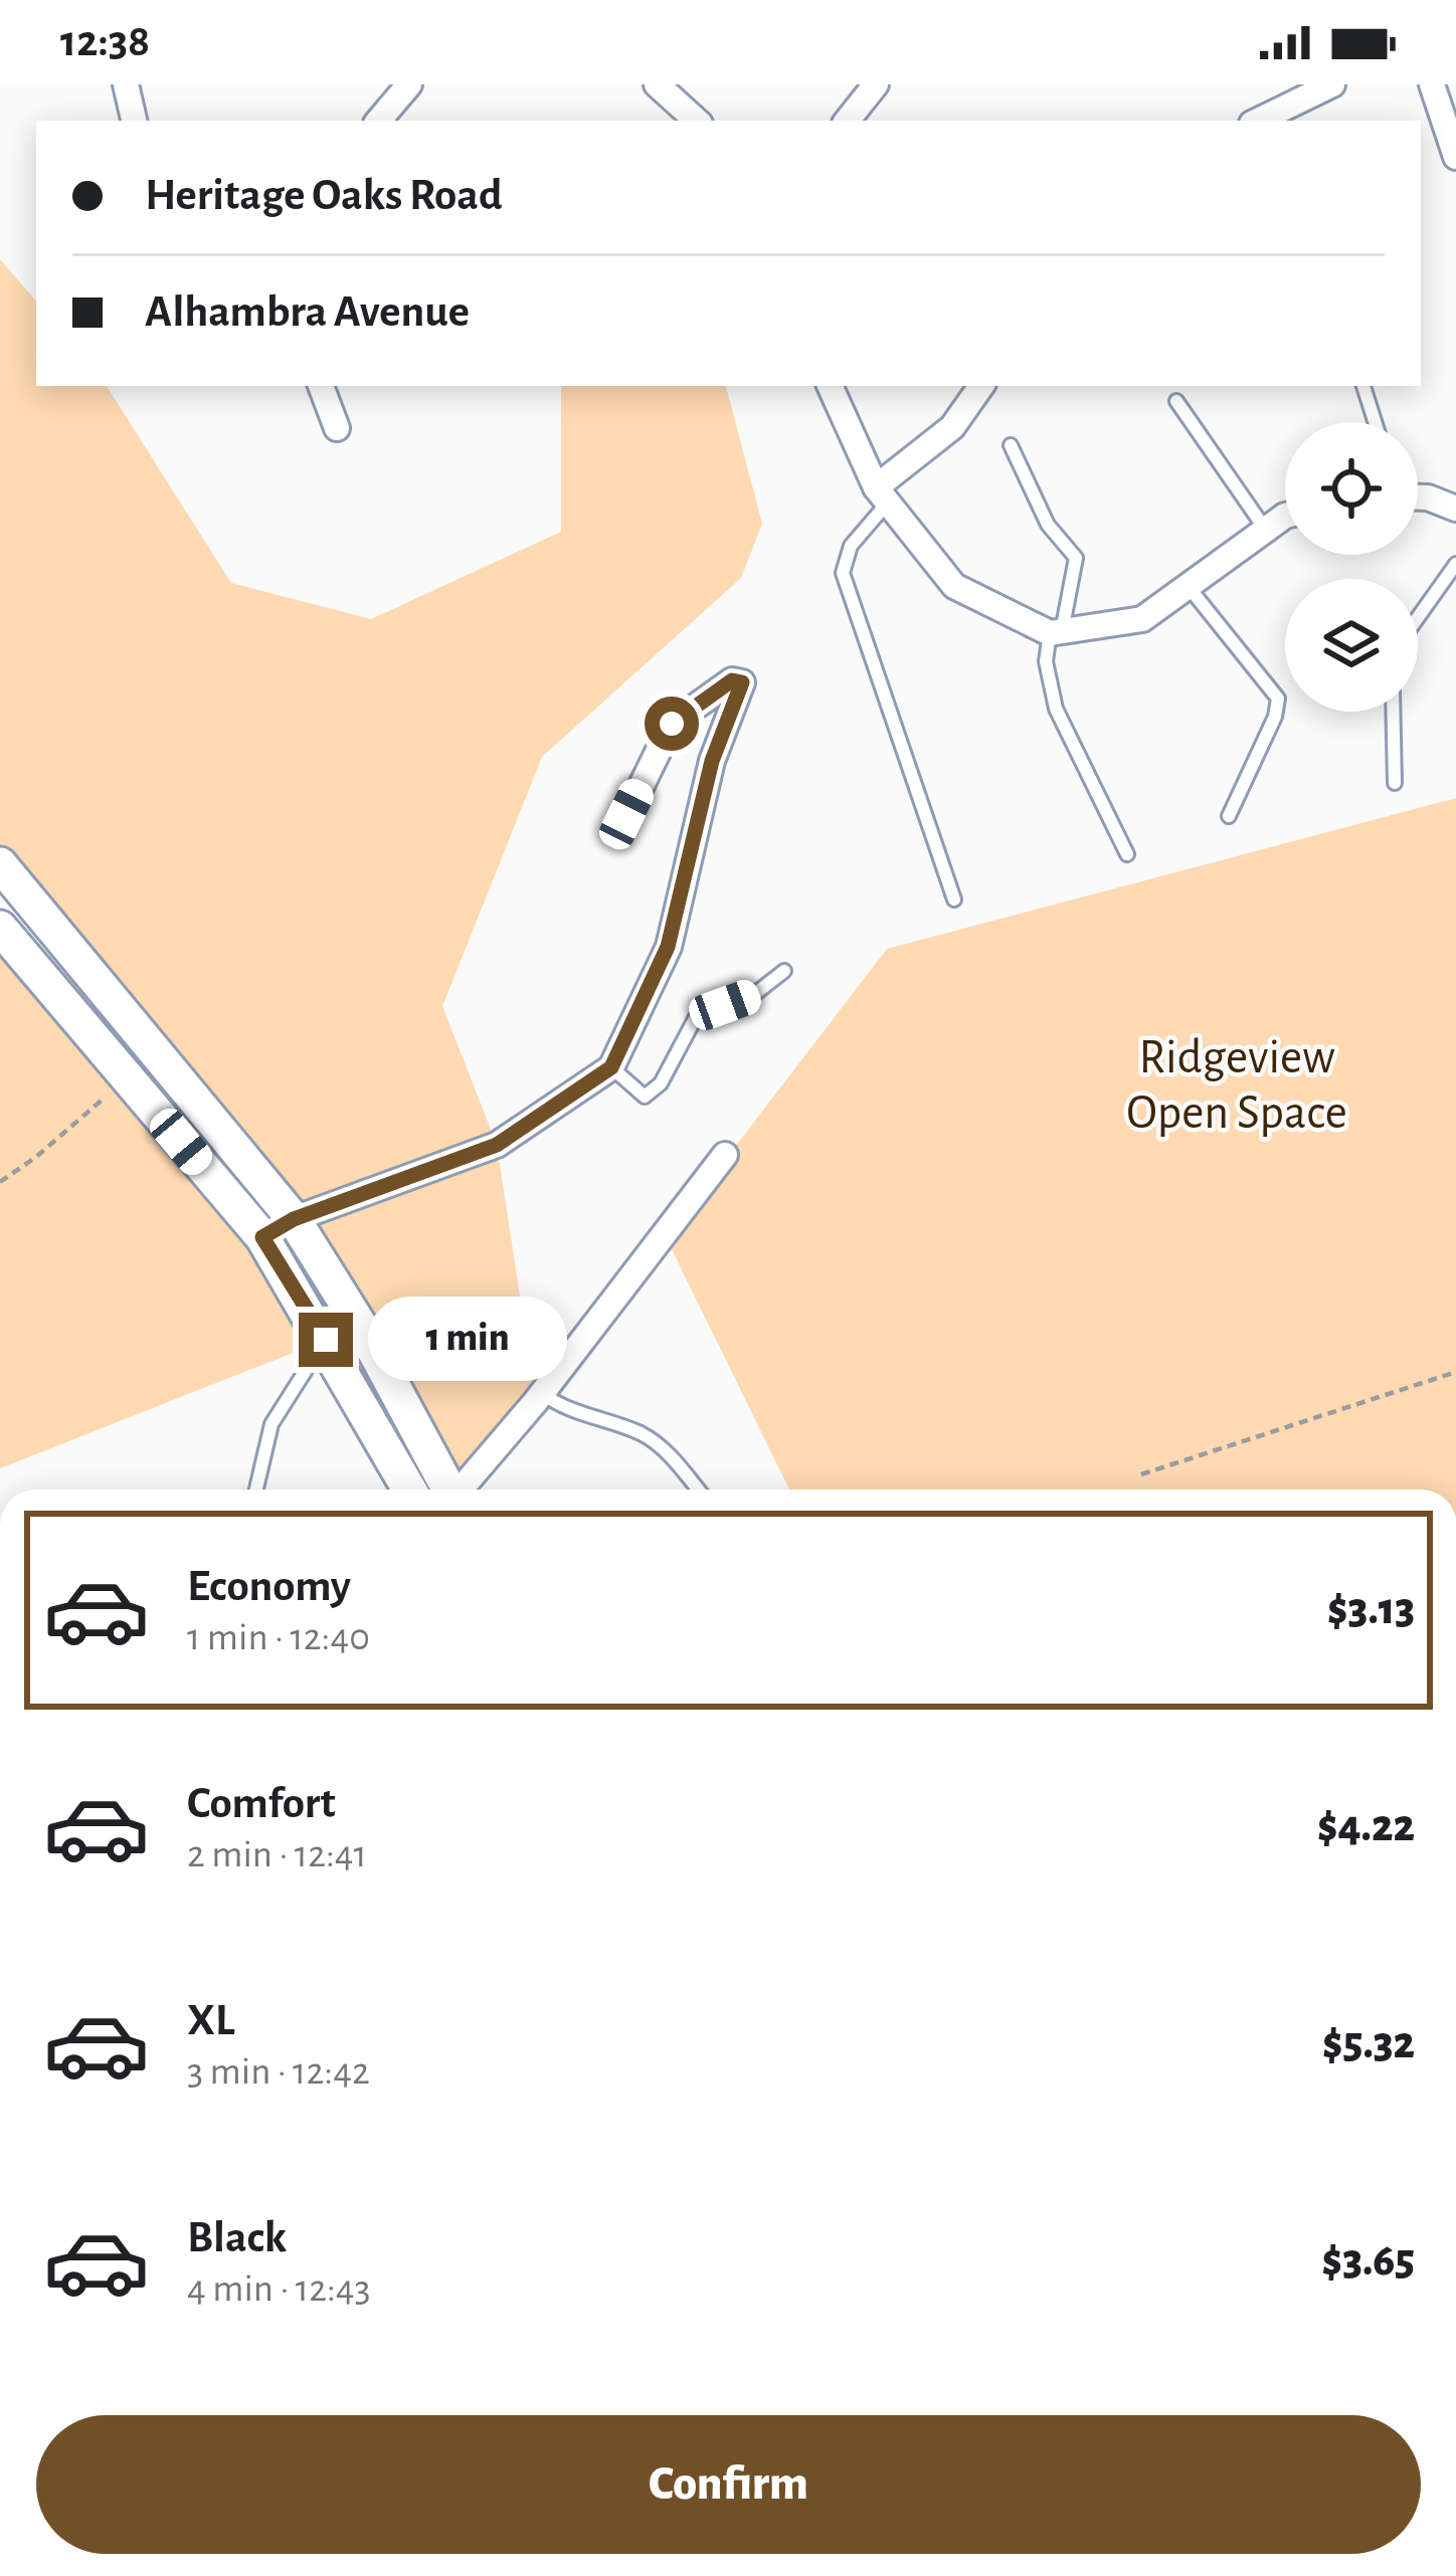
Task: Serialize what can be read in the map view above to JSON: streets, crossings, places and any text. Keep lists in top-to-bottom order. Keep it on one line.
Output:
{"parks":["Ridgeview Open Space"],"page":{"status":"12:38","banner":["Heritage Oaks Road","Alhambra Avenue"],"bubble":"1 min","list":[{"name":"Economy","note":"1 min · 12:40","value":"$3.13"},{"name":"Comfort","note":"2 min · 12:41","value":"$4.22"},{"name":"XL","note":"3 min · 12:42","value":"$5.32"},{"name":"Black","note":"4 min · 12:43","value":"$3.65"}],"buttons":"Confirm"}}
